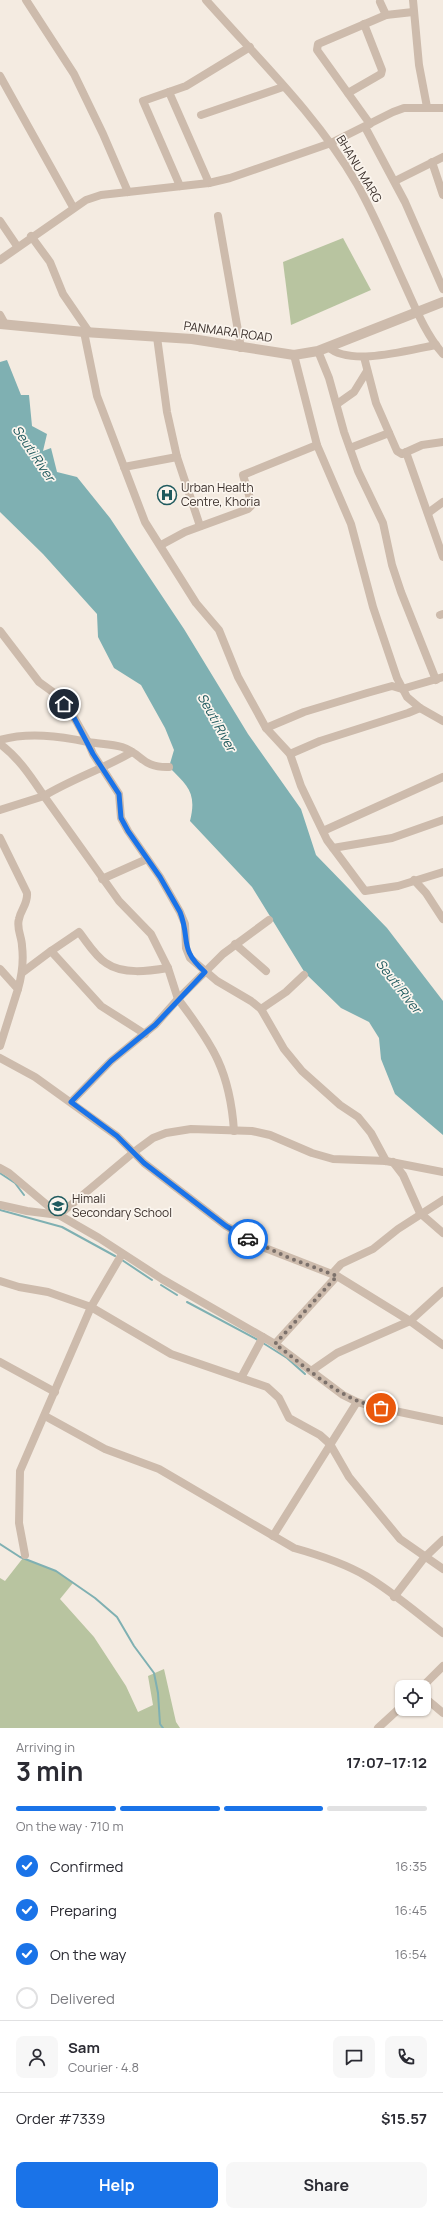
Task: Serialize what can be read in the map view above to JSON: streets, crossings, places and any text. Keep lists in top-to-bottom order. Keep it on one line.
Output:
{"streets":{"street":["BHANU MARG","PANMARA ROAD"]},"crossings":[["BHANU MARG","PANMARA ROAD"]],"water":["Seuti River"],"places":{"hospital":["Urban Health Centre, Khoria"],"school or university":["Himali Secondary School"]},"page":{"heading":["3 min","Arriving in","17:07–17:12"],"panel":["Sam","Courier · 4.8","Order #7339","$15.57"],"bar":"On the way · 710 m","list":[["Confirmed","16:35"],["Preparing","16:45"],["On the way","16:54"],"Delivered"],"buttons":["Help","Share"]}}
